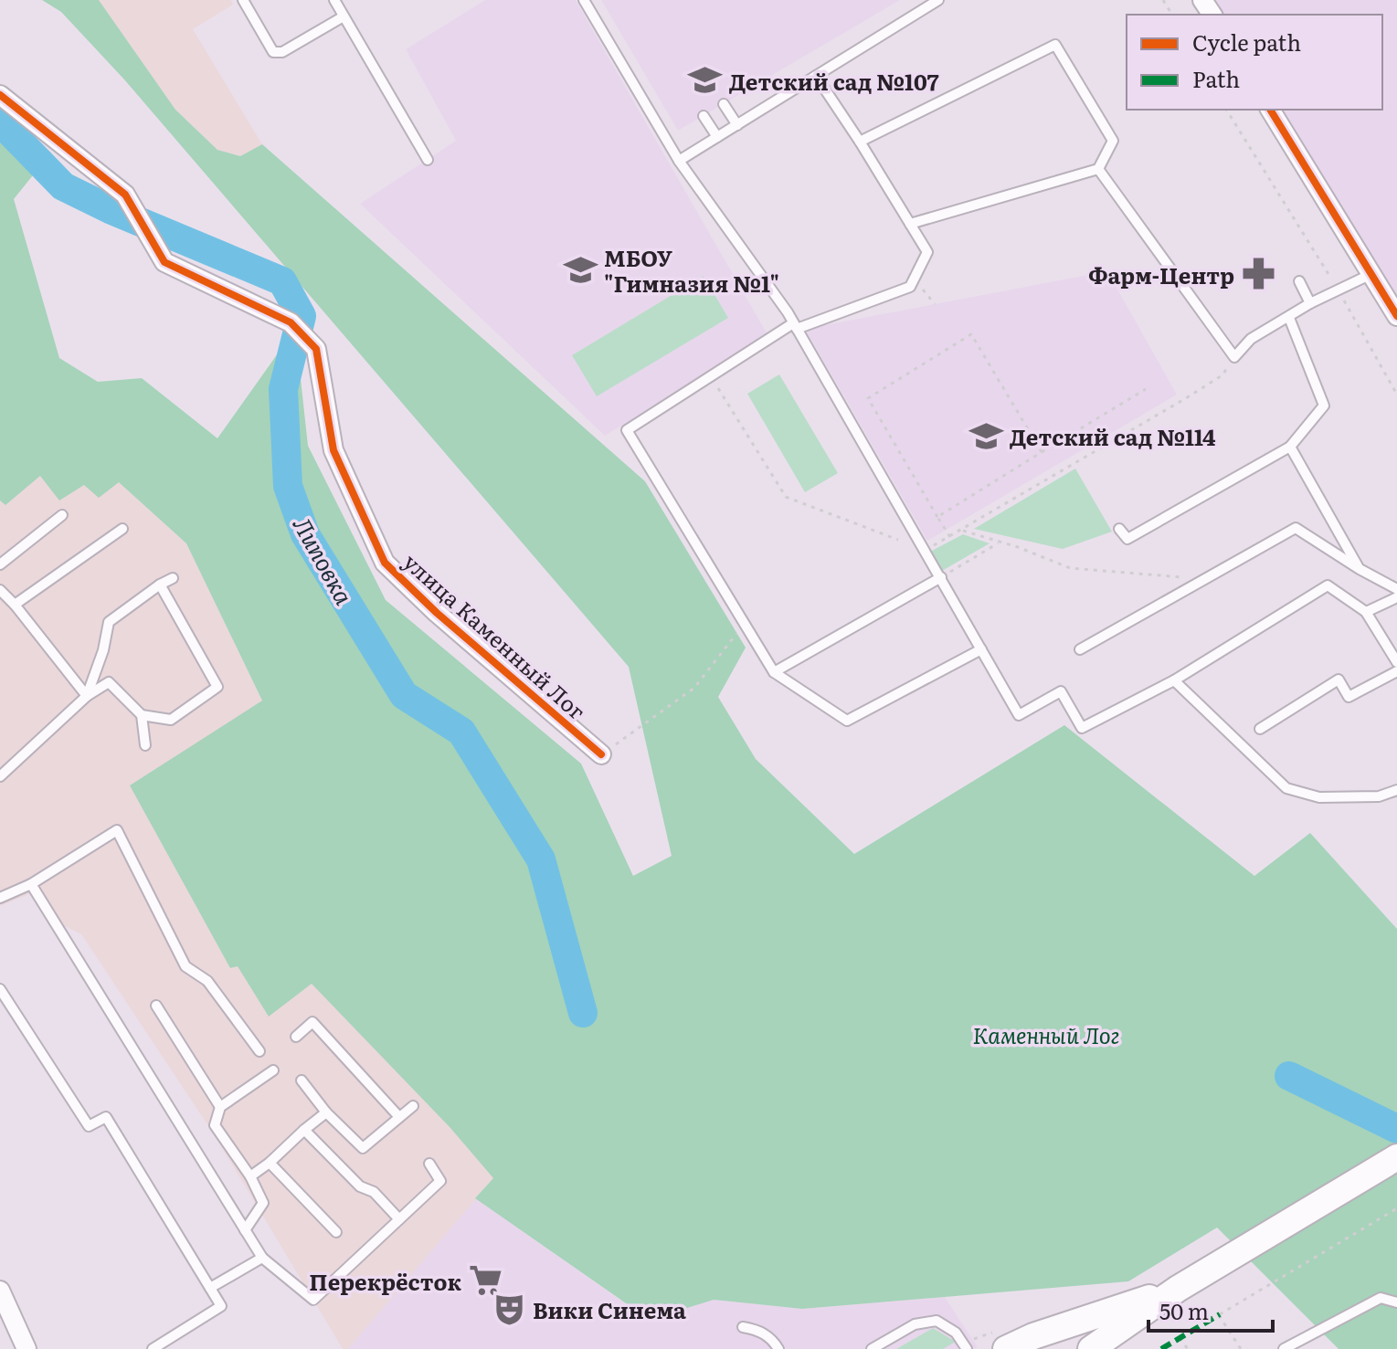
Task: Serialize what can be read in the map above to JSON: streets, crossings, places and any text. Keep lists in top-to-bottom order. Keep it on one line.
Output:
{"streets":{"street":["улица Каменный Лог"]},"water":["Липовка"],"parks":["Каменный Лог"],"places":{"school or university":["Детский сад №107","МБОУ \"Гимназия №1\"","Детский сад №114"],"pharmacy":["Фарм-Центр"],"supermarket":["Перекрёсток"],"theatre":["Вики Синема"]},"legend":["Cycle path","Path"],"scale_bar":"50 m"}
